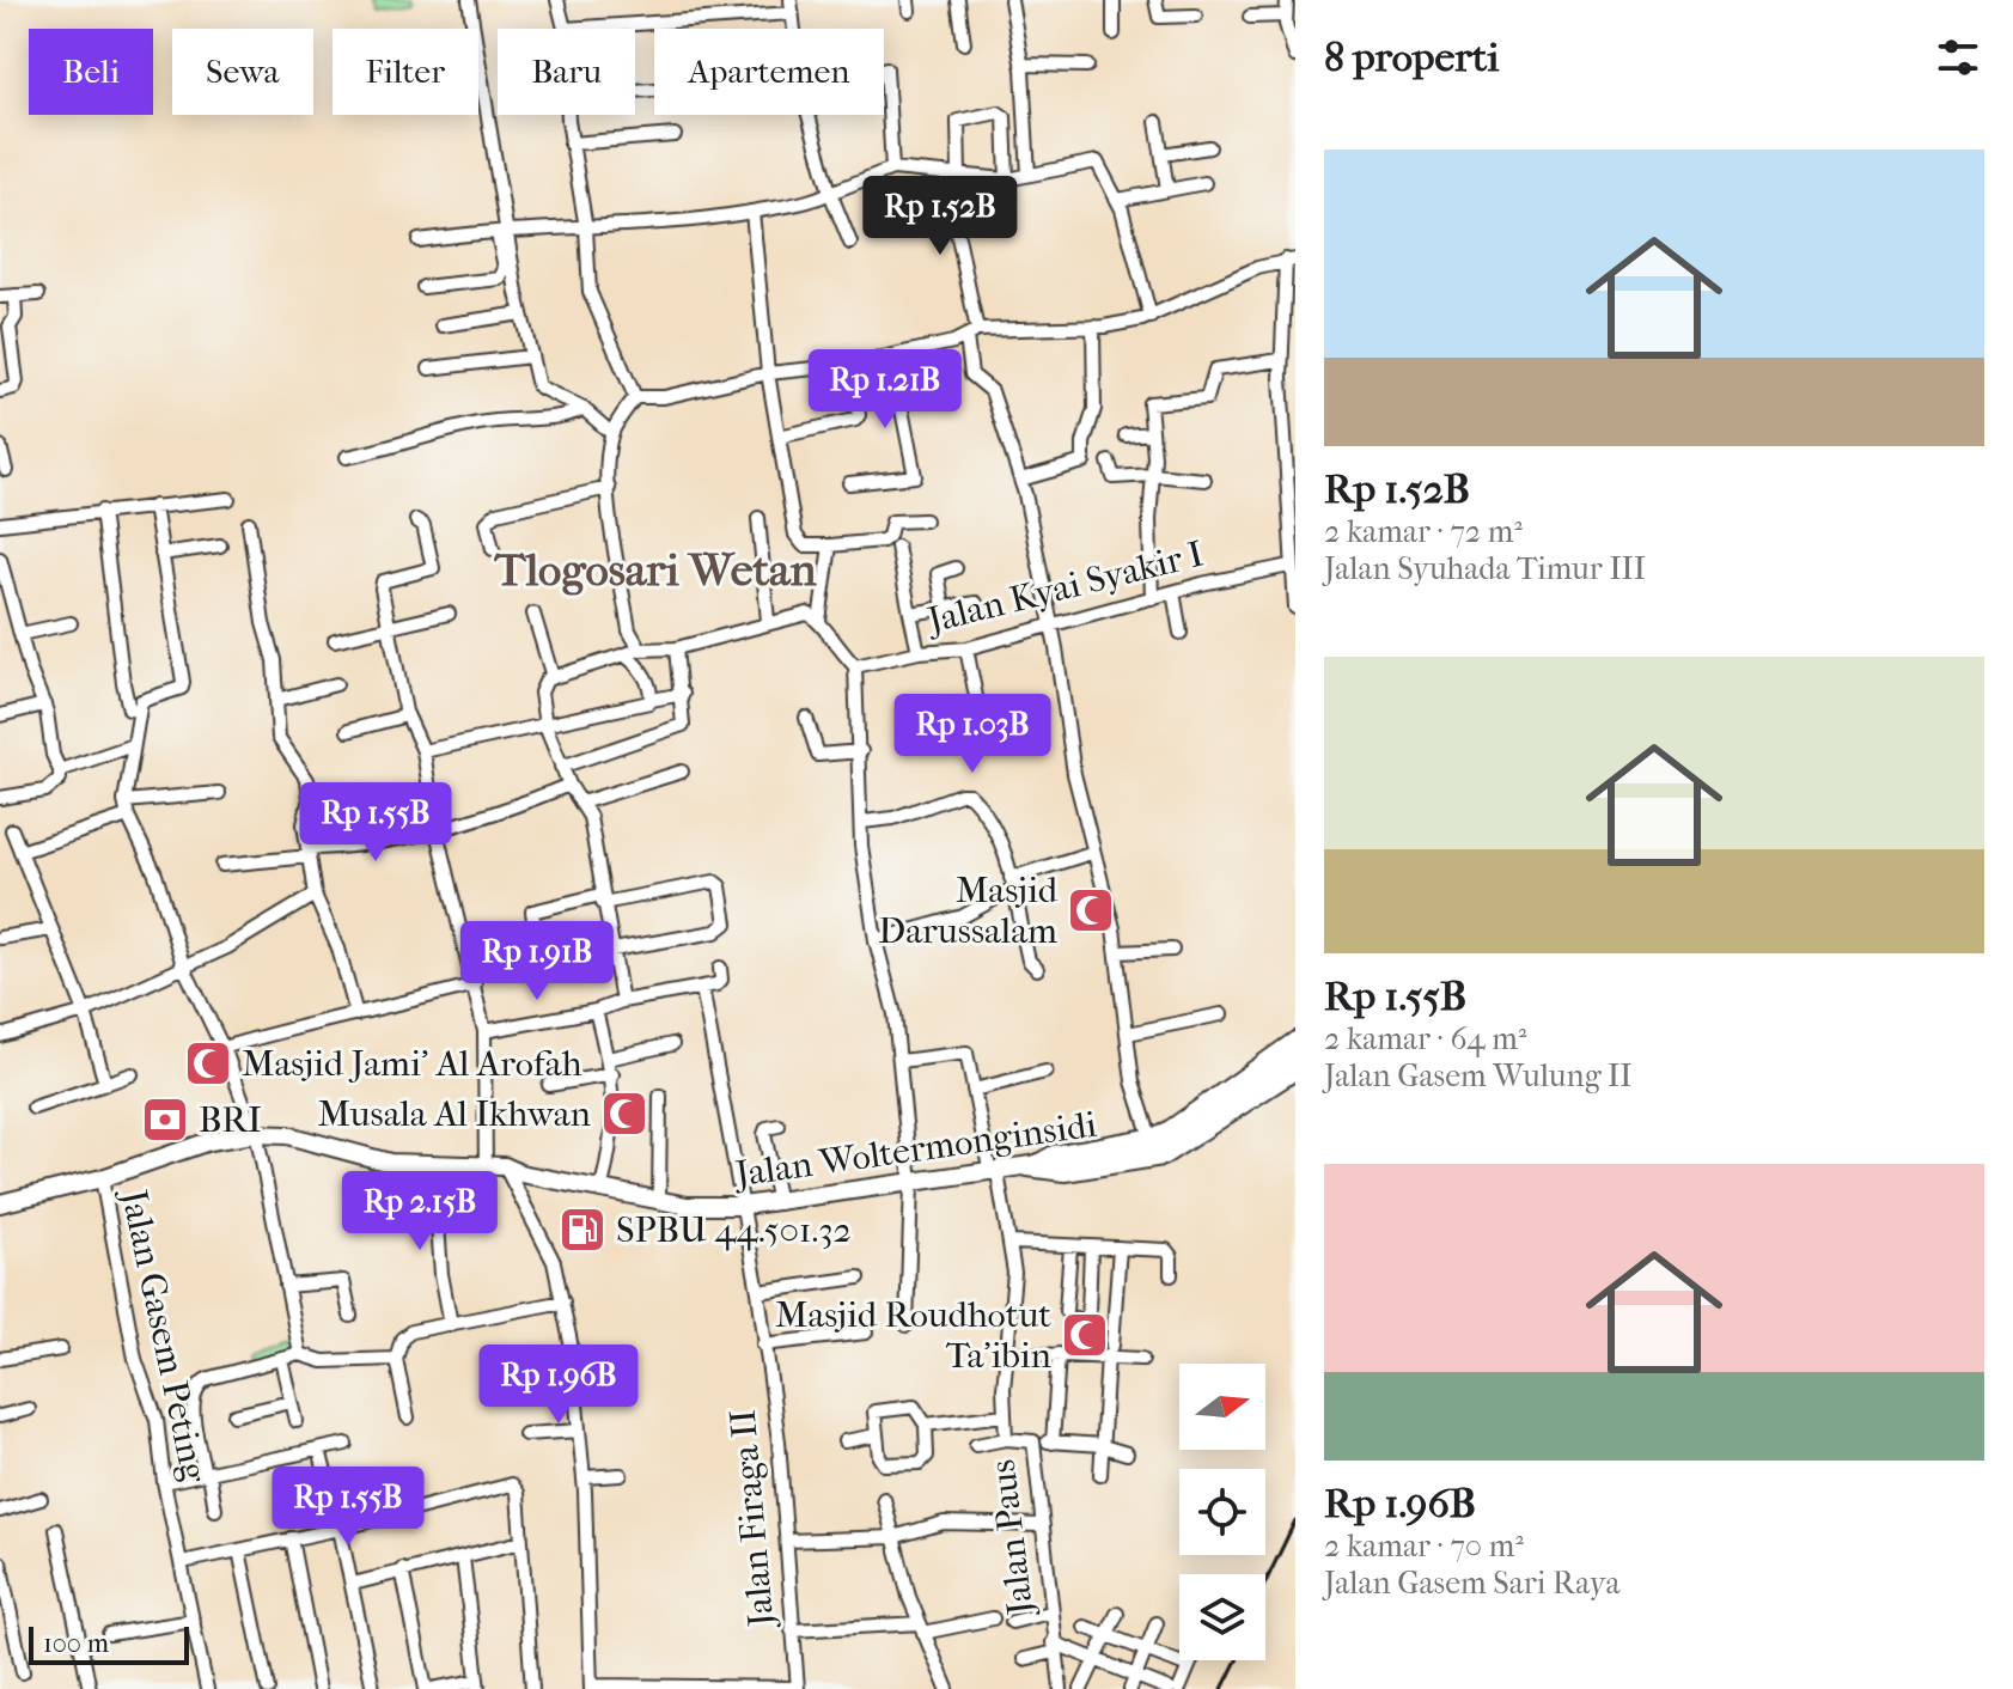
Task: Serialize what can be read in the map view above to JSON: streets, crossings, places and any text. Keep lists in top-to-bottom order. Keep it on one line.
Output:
{"streets":{"main road":["Jalan Woltermonginsidi"],"street":["Jalan Kyai Syakir I","Jalan Gasem Peting","Jalan Firaga II","Jalan Paus"]},"crossings":[["Jalan Woltermonginsidi","Jalan Gasem Peting"],["Jalan Woltermonginsidi","Jalan Firaga II"],["Jalan Woltermonginsidi","Jalan Paus"]],"districts":["Tlogosari Wetan"],"places":{"mosque":["Masjid Darussalam","Masjid Jami' Al Arofah","Musala Al Ikhwan","Masjid Roudhotut Ta'ibin"],"bank":["BRI"],"fuel station":["SPBU 44.501.32"]},"scale_bar":"100 m","north":"right","page":{"heading":"8 properti","chip":["Beli","Sewa","Filter","Baru","Apartemen"],"list":[{"name":"Rp 1.52B","note":"2 kamar · 72 m² · Jalan Syuhada Timur III"},{"name":"Rp 1.55B","note":"2 kamar · 64 m² · Jalan Gasem Wulung II"},{"name":"Rp 1.96B","note":"2 kamar · 70 m² · Jalan Gasem Sari Raya"}],"price":["Rp 1.52B","Rp 1.21B","Rp 1.03B","Rp 1.55B","Rp 1.91B","Rp 2.15B","Rp 1.96B","Rp 1.55B"],"scale":"100 m"}}
